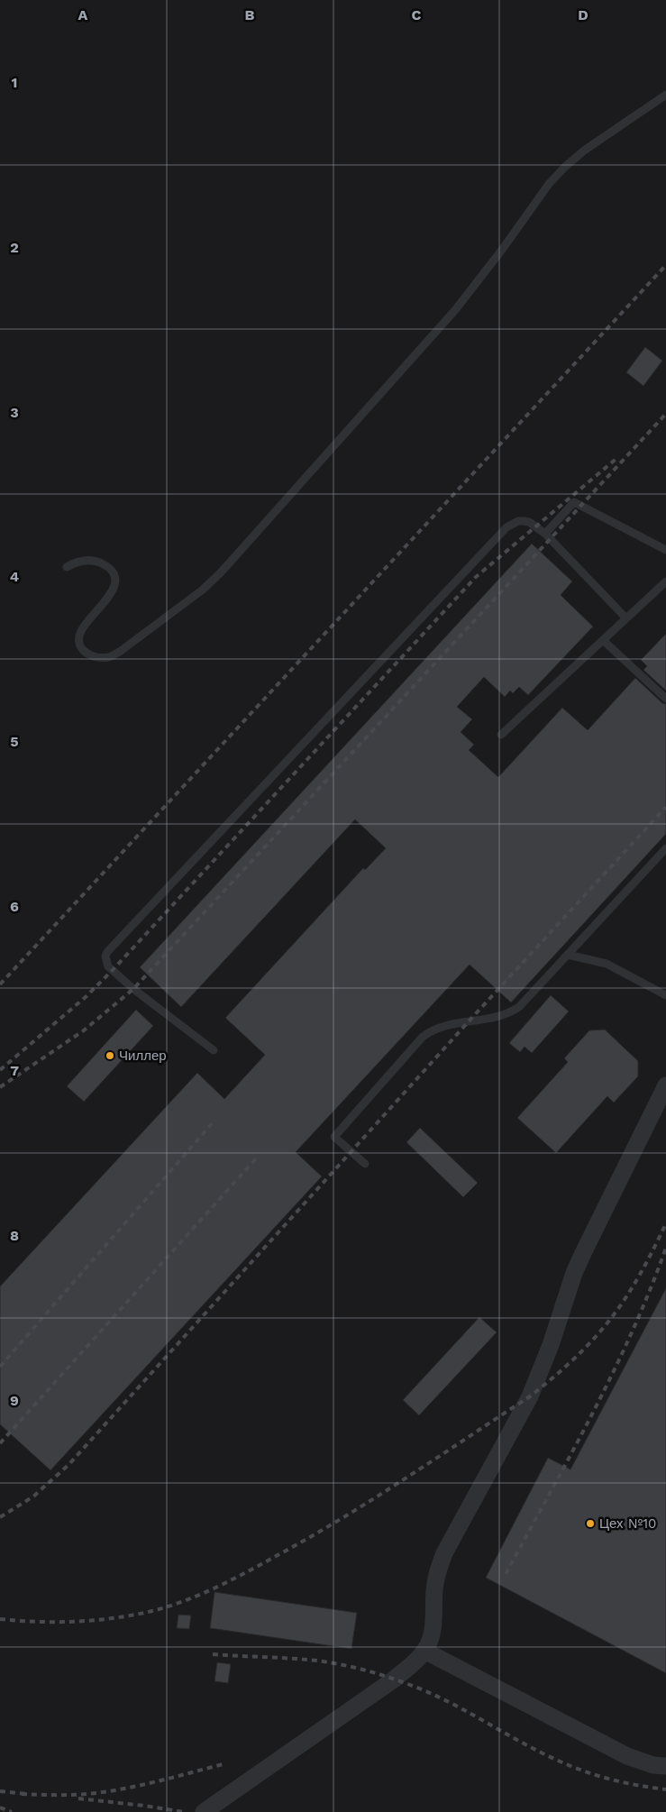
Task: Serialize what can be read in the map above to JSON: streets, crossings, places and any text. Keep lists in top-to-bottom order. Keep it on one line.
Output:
{"places":["Чиллер","Цех №10"],"grid":{"columns":["A","B","C","D"],"rows":["1","2","3","4","5","6","7","8","9"]}}
